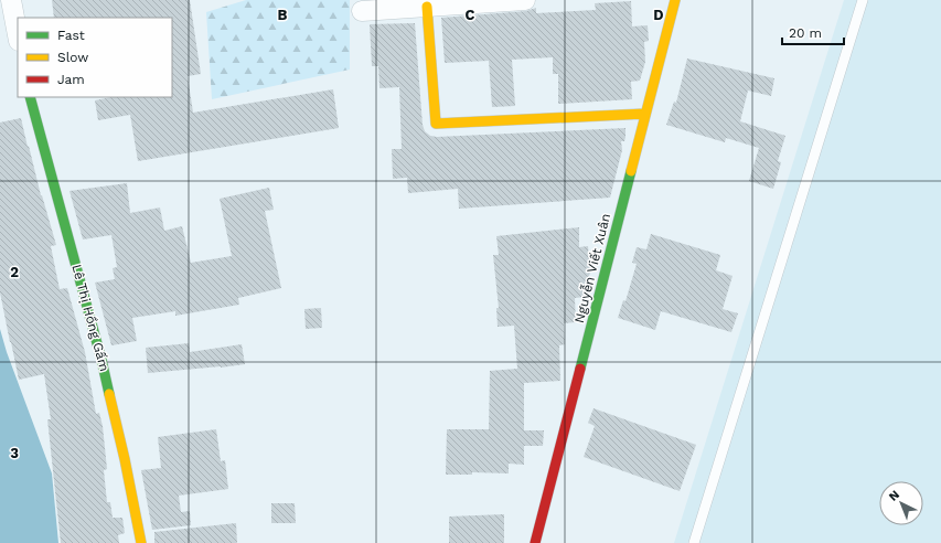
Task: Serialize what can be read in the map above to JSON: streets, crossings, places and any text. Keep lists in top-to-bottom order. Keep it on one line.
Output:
{"streets":{"street":["Nguyễn Viết Xuân","Lê Thị Hồng Gấm"]},"legend":["Fast","Slow","Jam"],"scale_bar":"20 m","north":"top left","grid":{"columns":["B","C","D"],"rows":["2","3"]}}
